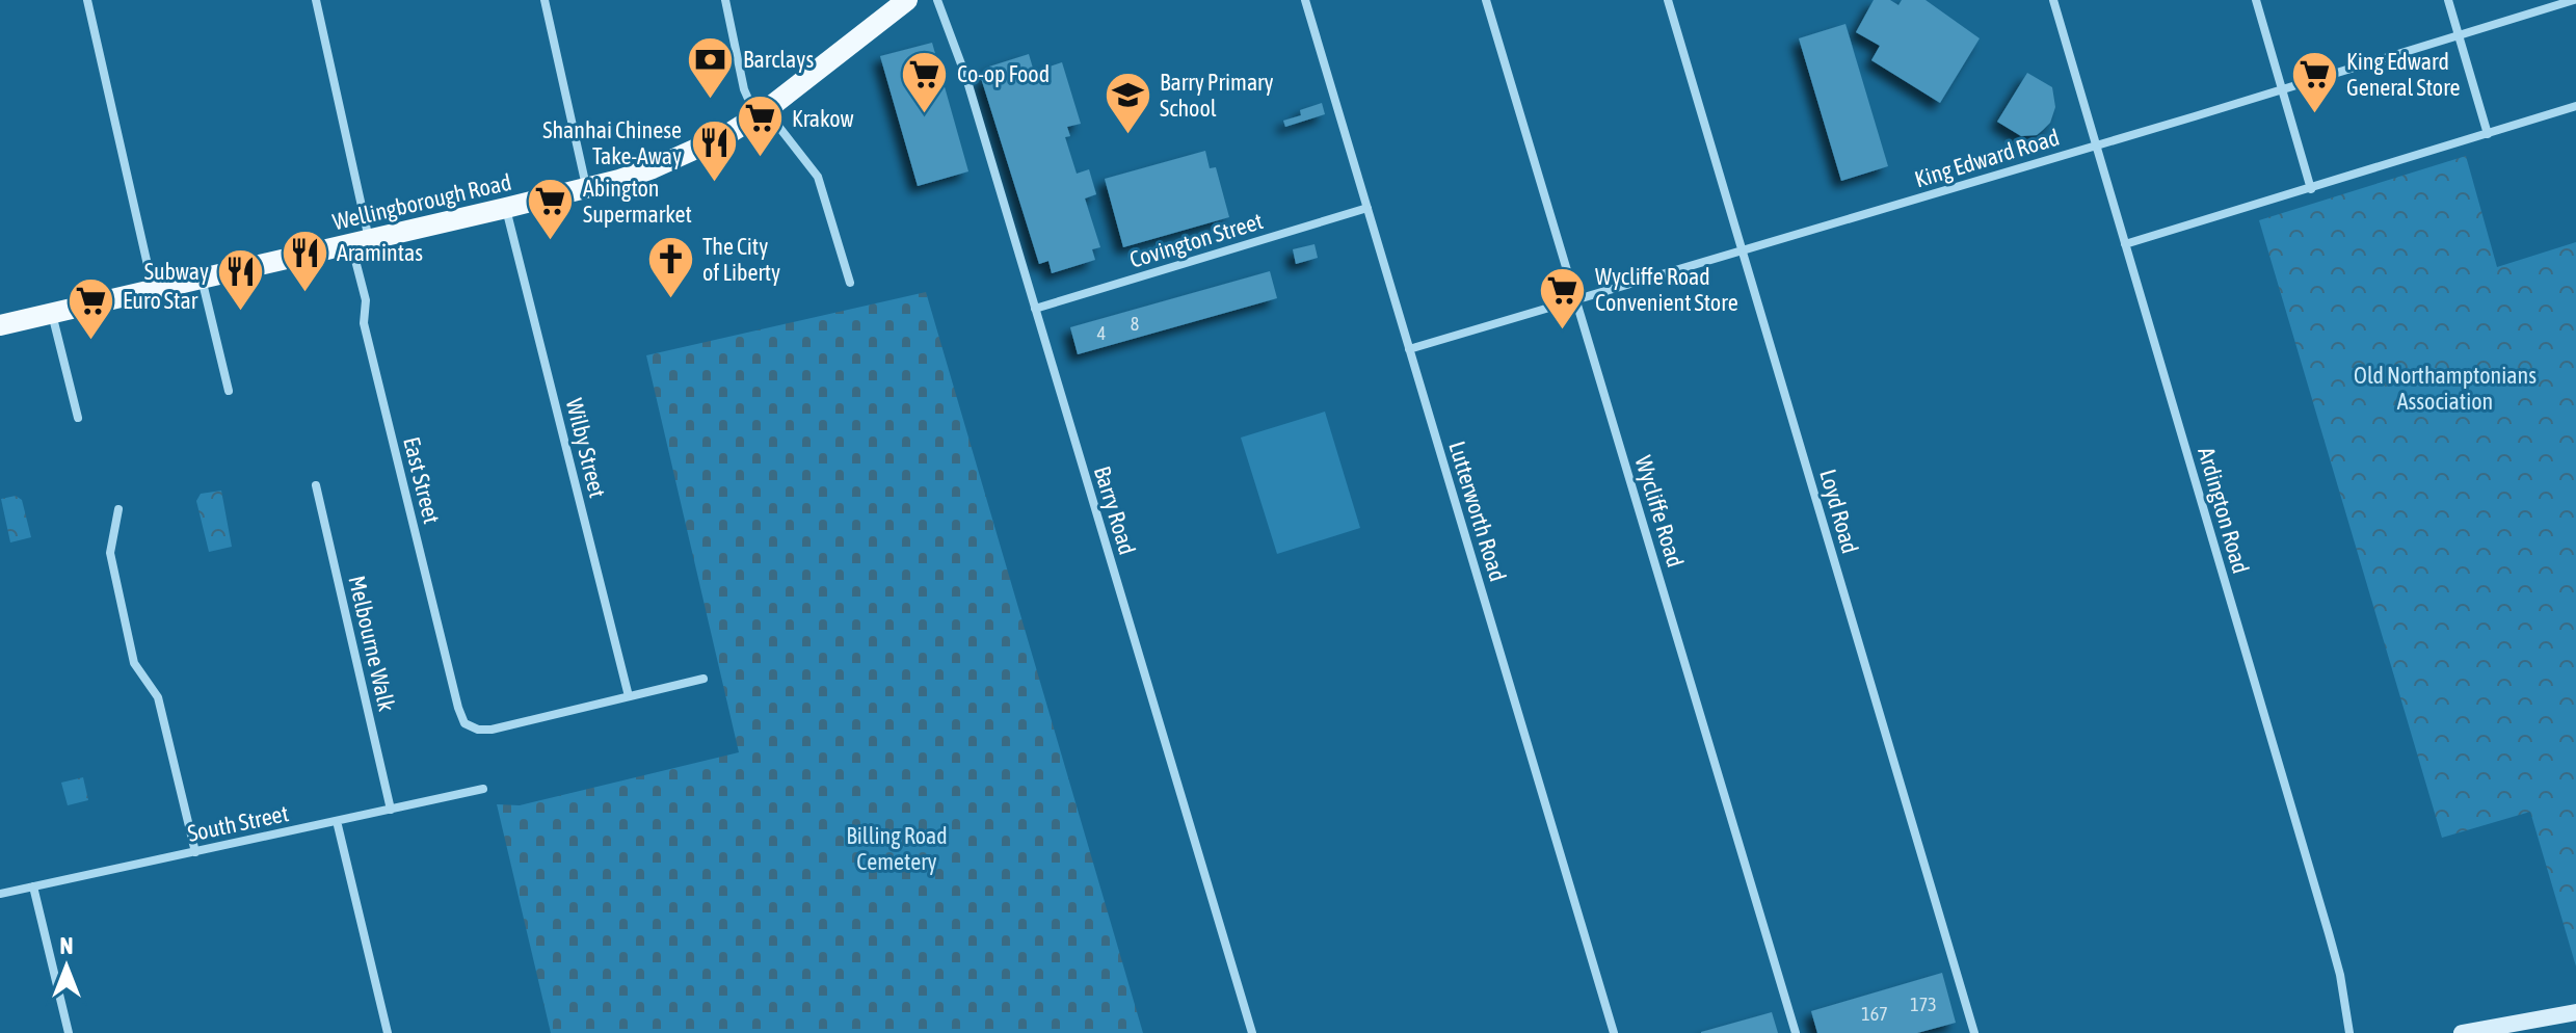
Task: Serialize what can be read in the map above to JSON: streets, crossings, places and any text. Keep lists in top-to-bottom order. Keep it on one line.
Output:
{"streets":{"main road":["Wellingborough Road"],"street":["King Edward Road","Covington Street","Wilby Street","East Street","Barry Road","Ardington Road","Lutterworth Road","Wycliffe Road","Loyd Road","Melbourne Walk","South Street"]},"crossings":[["King Edward Road","Ardington Road"],["King Edward Road","Lutterworth Road"],["King Edward Road","Wycliffe Road"],["King Edward Road","Loyd Road"],["Wellingborough Road","Wilby Street"],["Wellingborough Road","East Street"],["Covington Street","Barry Road"],["Covington Street","Lutterworth Road"],["Wilby Street","East Street"],["Melbourne Walk","South Street"]],"parks":["Old Northamptonians Association","Billing Road Cemetery"],"places":{"bank":["Barclays"],"supermarket":["Co-op Food","King Edward General Store","Krakow","Abington Supermarket","Wycliffe Road Convenient Store","Euro Star"],"school or university":["Barry Primary School"],"restaurant":["Shanhai Chinese Take-Away","Aramintas","Subway"],"church":["The City of Liberty"]},"house_numbers":["8","4","173","167"],"north":"top"}
